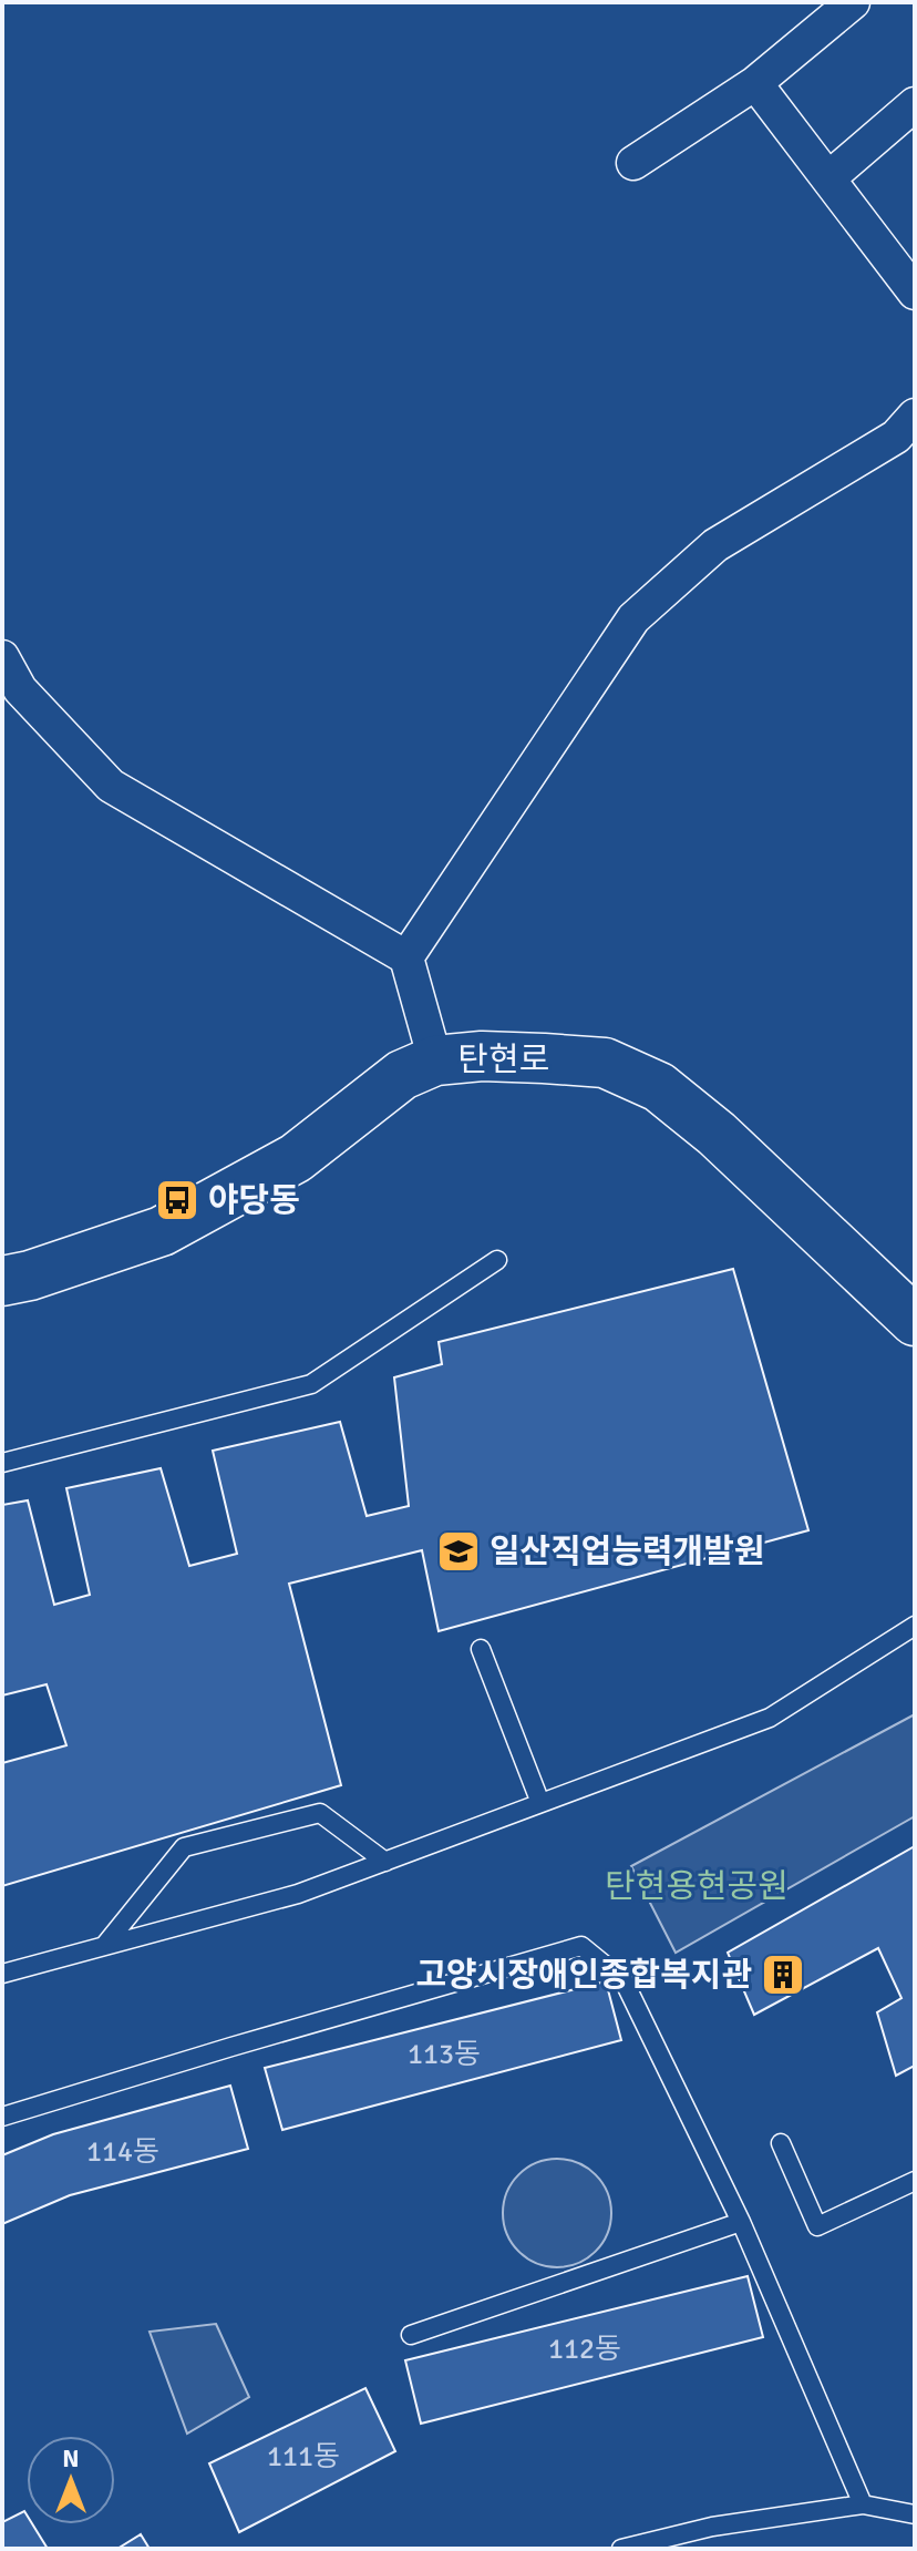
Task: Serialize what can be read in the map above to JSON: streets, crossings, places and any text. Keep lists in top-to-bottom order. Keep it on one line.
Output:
{"streets":{"main road":["탄현로"]},"parks":["탄현용현공원"],"places":{"bus stop":["야당동"],"school or university":["일산직업능력개발원"],"building":["고양시장애인종합복지관"]},"house_numbers":["113동","114동","112동","111동"],"north":"top"}
